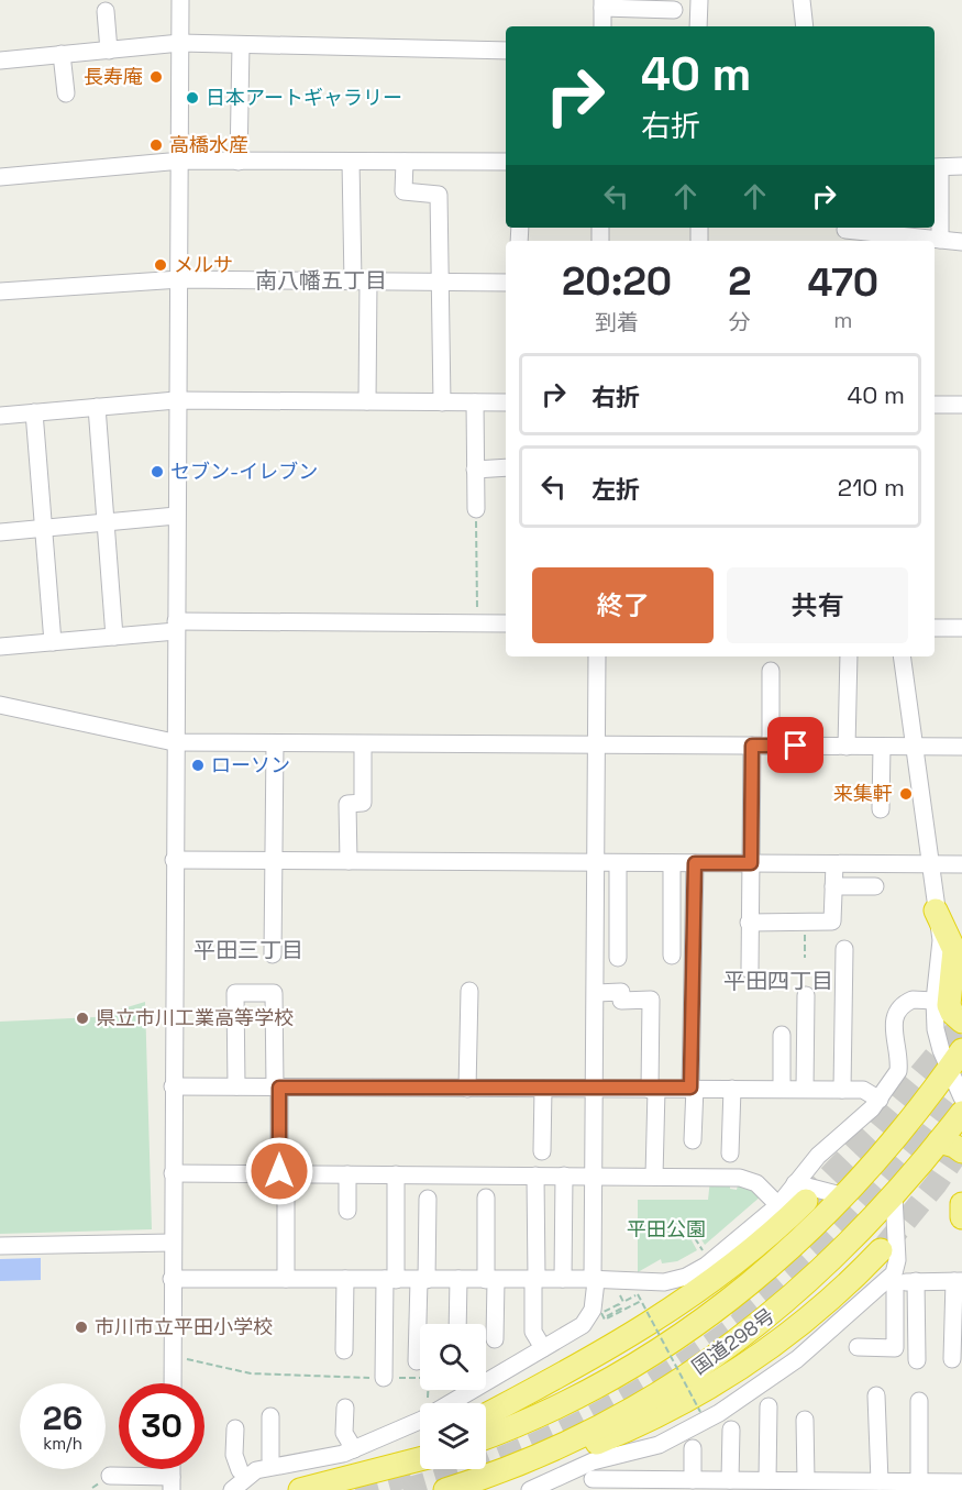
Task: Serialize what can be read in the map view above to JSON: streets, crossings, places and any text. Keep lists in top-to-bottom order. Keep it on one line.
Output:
{"streets":{"highway":["国道298号"]},"districts":["南八幡五丁目","平田三丁目","平田四丁目"],"parks":["平田公園"],"places":["長寿庵","日本アートギャラリー","高橋水産","メルサ","セブン-イレブン","ローソン","来集軒","県立市川工業高等学校","市川市立平田小学校"],"page":{"turn":["40 m","右折"],"eta":["20:20","到着","2","分","470","m"],"list":[{"name":"右折","value":"40 m"},{"name":"左折","value":"210 m"}],"buttons":["終了","共有"],"speed":"26 km/h","limit":"30"}}
